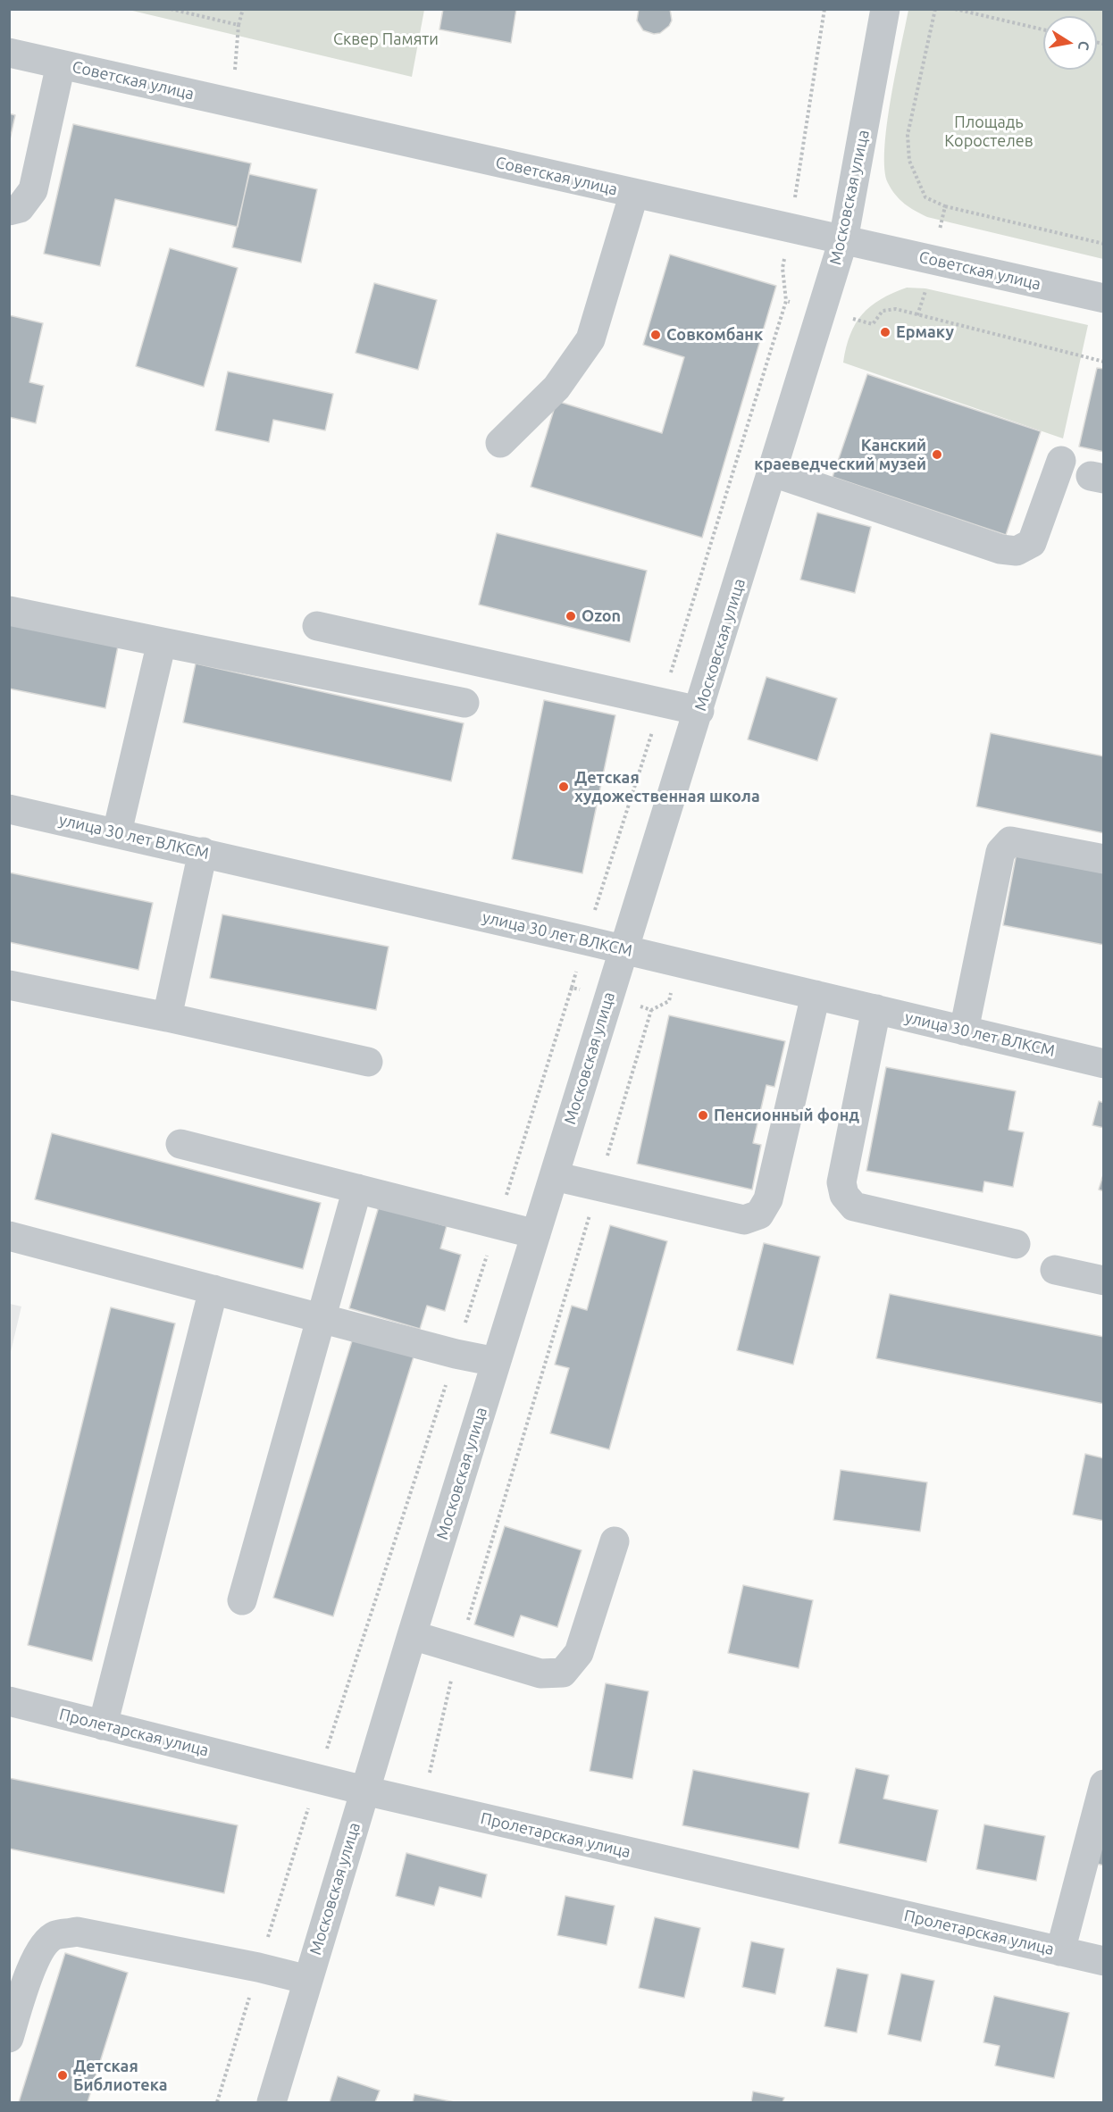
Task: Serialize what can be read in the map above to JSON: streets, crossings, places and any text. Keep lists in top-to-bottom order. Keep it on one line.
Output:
{"streets":{"street":["Советская улица","Московская улица","улица 30 лет ВЛКСМ","Пролетарская улица"]},"crossings":[["Советская улица","Московская улица"],["Московская улица","улица 30 лет ВЛКСМ"],["Московская улица","Пролетарская улица"]],"parks":["Сквер Памяти","Площадь Коростелев"],"places":["Ермаку","Совкомбанк","Канский краеведческий музей","Ozon","Детская художественная школа","Пенсионный фонд","Детская Библиотека"],"north":"right"}
